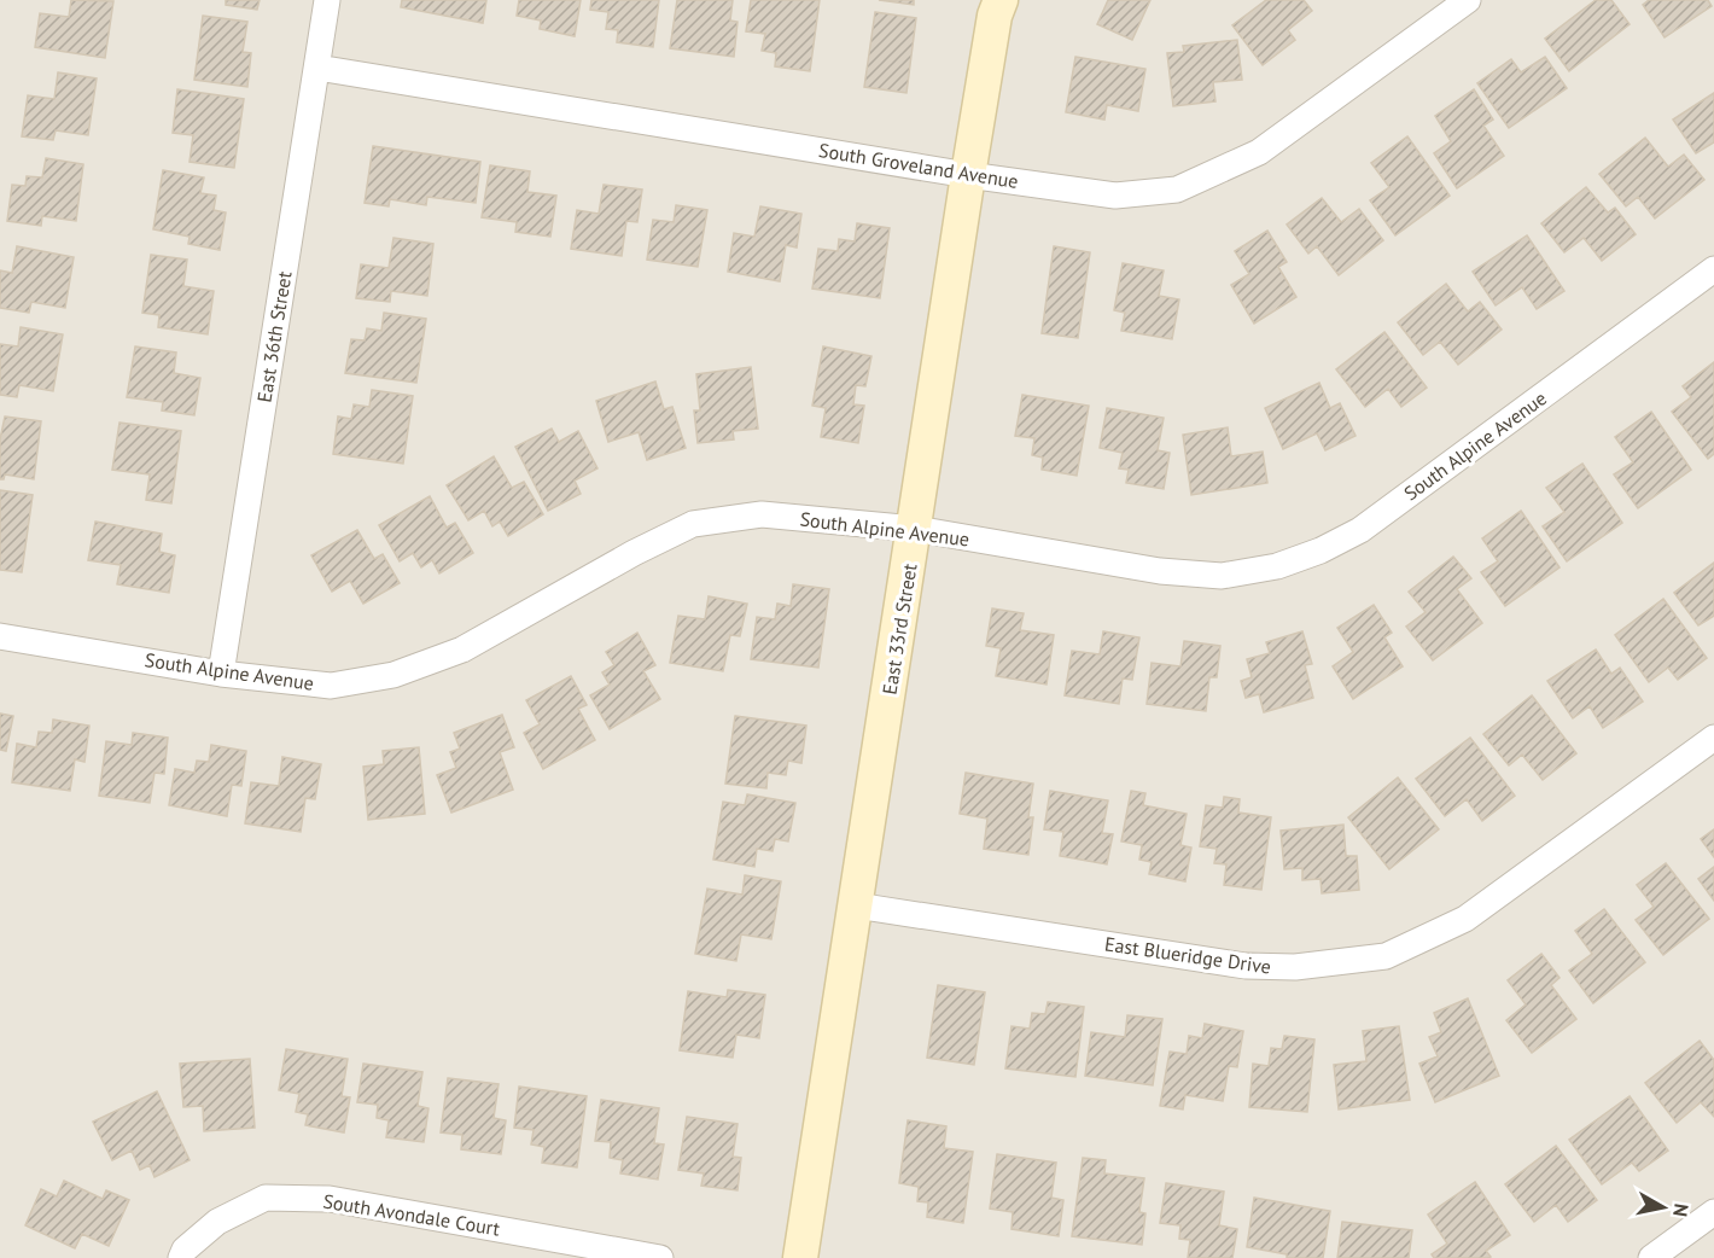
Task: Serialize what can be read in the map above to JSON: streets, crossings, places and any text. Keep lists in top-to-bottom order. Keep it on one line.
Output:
{"streets":{"street":["South Groveland Avenue","East 36th Street","South Alpine Avenue","East 33rd Street","East Blueridge Drive","South Avondale Court"]},"crossings":[["South Groveland Avenue","East 36th Street"],["South Groveland Avenue","East 33rd Street"],["East 36th Street","South Alpine Avenue"],["South Alpine Avenue","East 33rd Street"],["East 33rd Street","East Blueridge Drive"]],"north":"right"}
